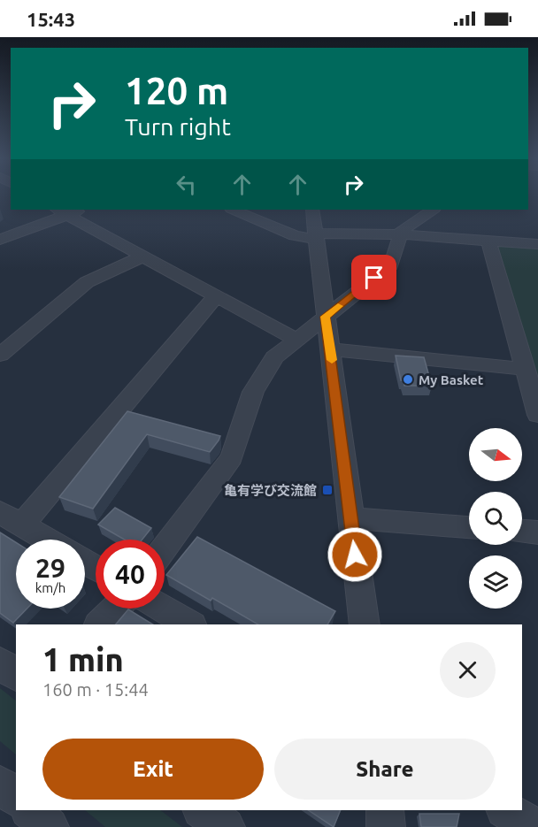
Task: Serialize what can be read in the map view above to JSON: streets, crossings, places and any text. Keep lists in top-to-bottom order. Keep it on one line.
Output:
{"places":{"other":["My Basket"],"transit":["亀有学び交流館"]},"north":"right","page":{"status":"15:43","turn":["120 m","Turn right"],"speed":"29 km/h","limit":"40","heading":["1 min","160 m · 15:44"],"buttons":["Exit","Share"]}}
